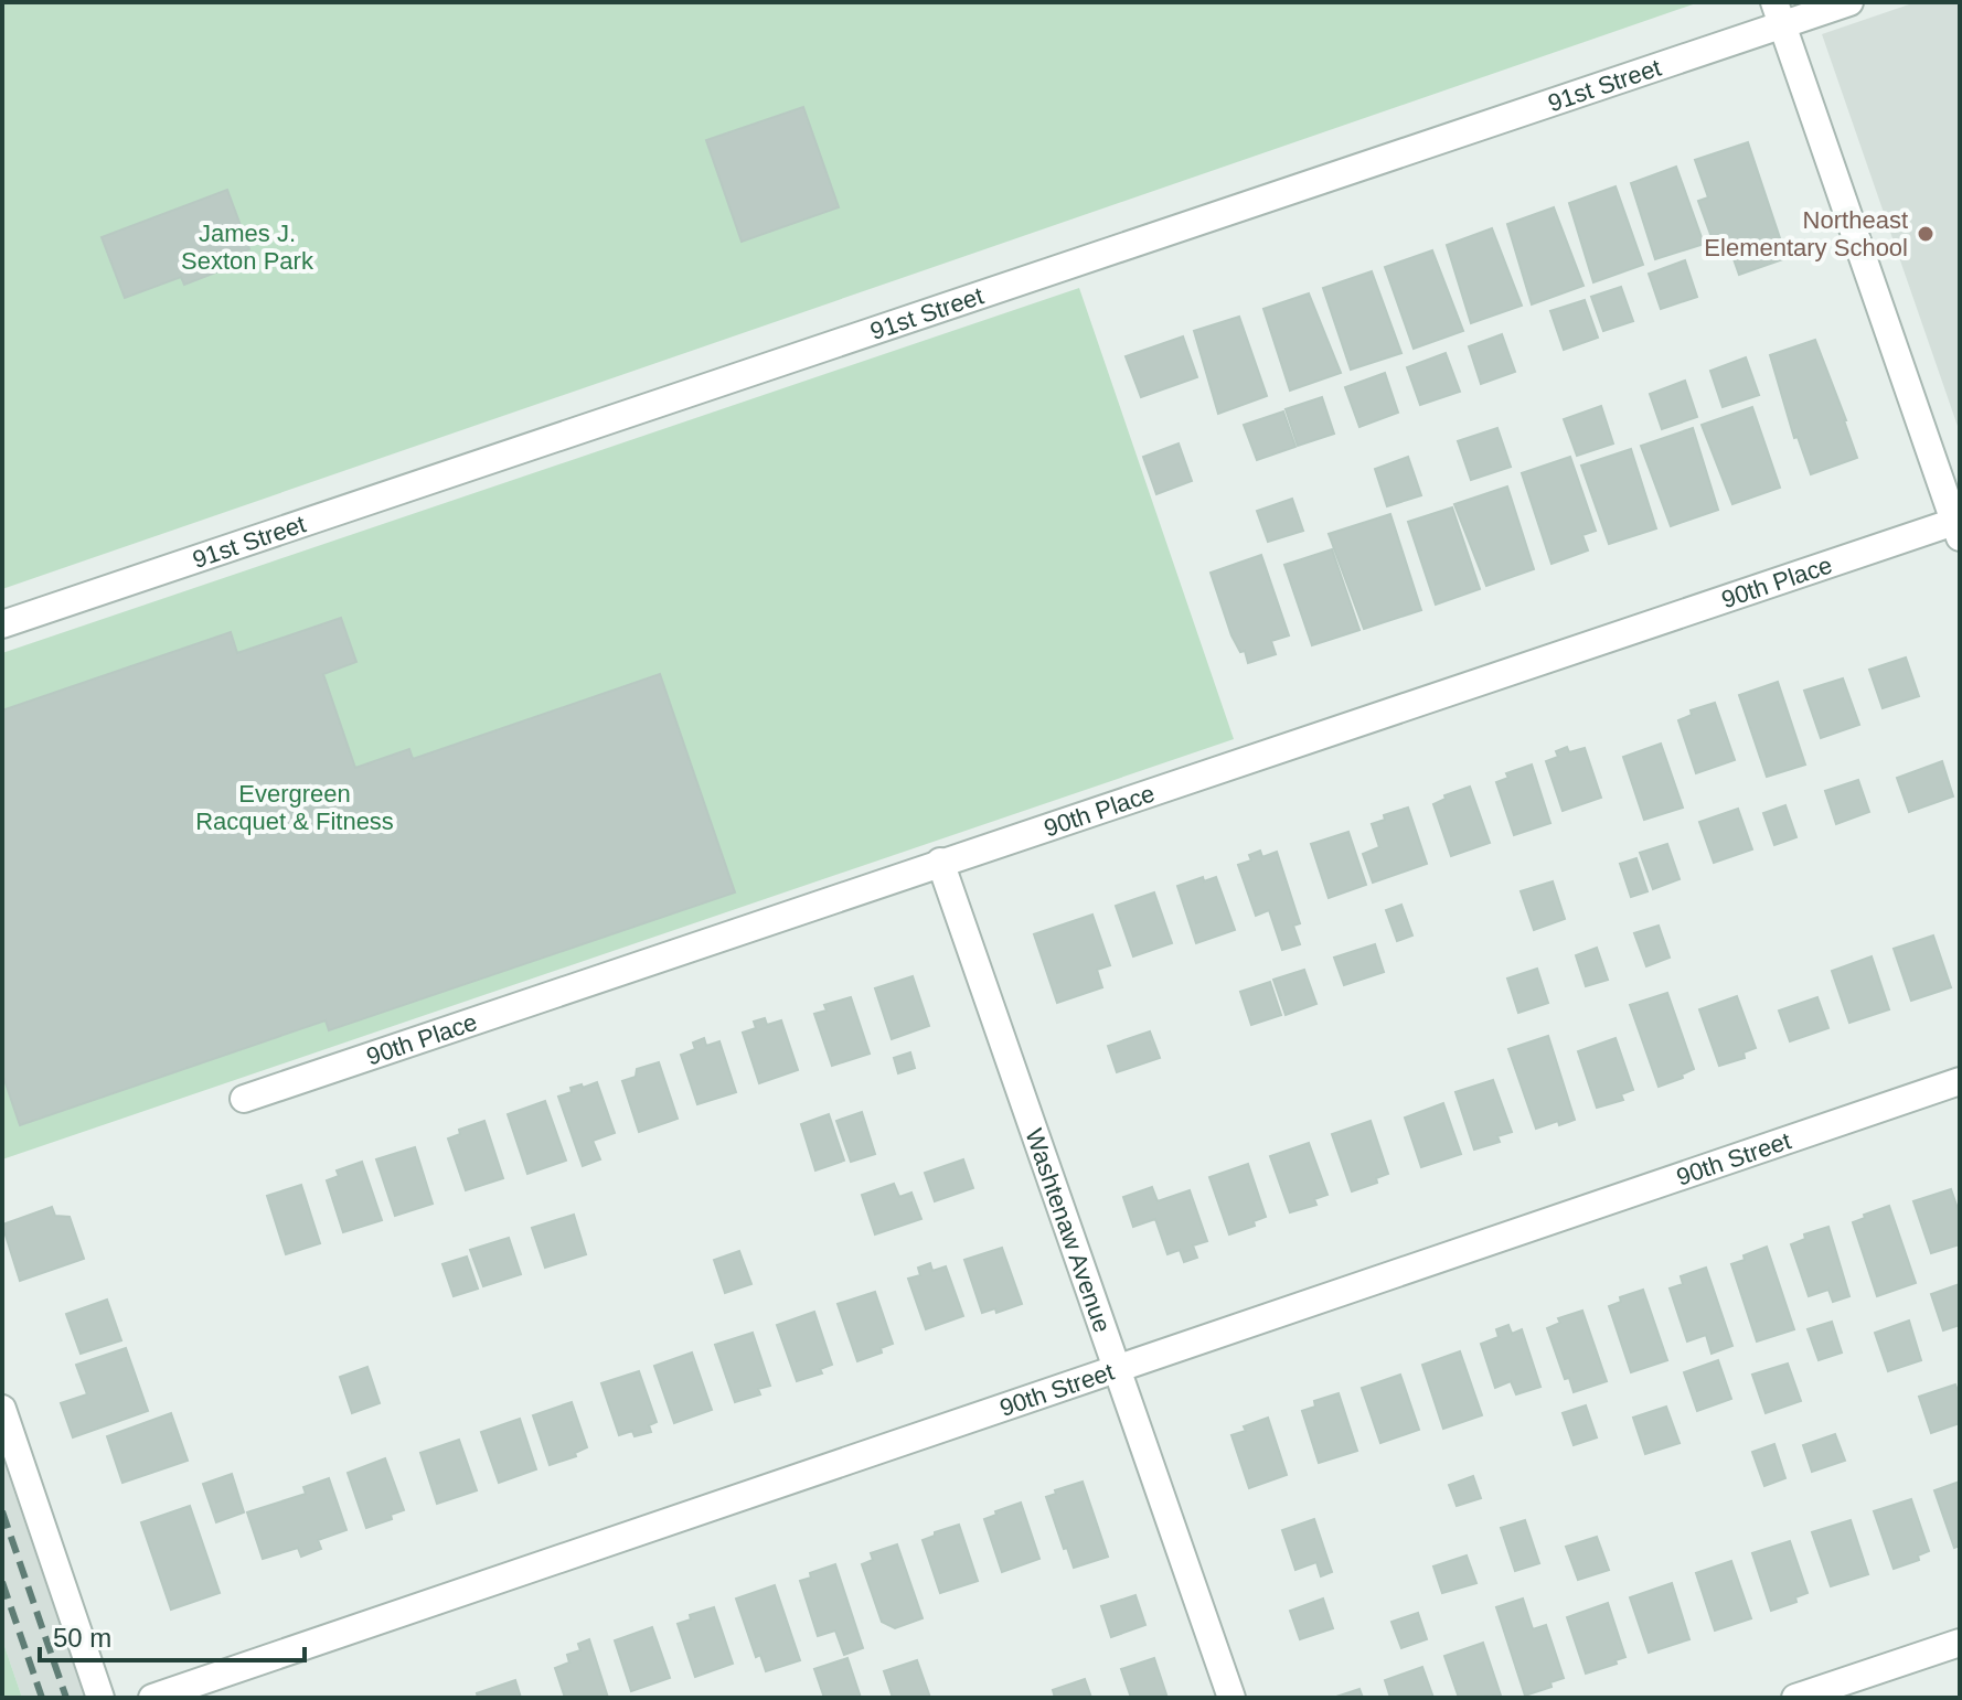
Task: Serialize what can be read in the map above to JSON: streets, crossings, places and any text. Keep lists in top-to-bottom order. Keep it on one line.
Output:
{"streets":{"street":["91st Street","90th Place","90th Street","Washtenaw Avenue"]},"crossings":[["90th Place","Washtenaw Avenue"],["90th Street","Washtenaw Avenue"]],"parks":["James J. Sexton Park","Evergreen Racquet & Fitness"],"places":["Northeast Elementary School"],"scale_bar":"50 m"}
